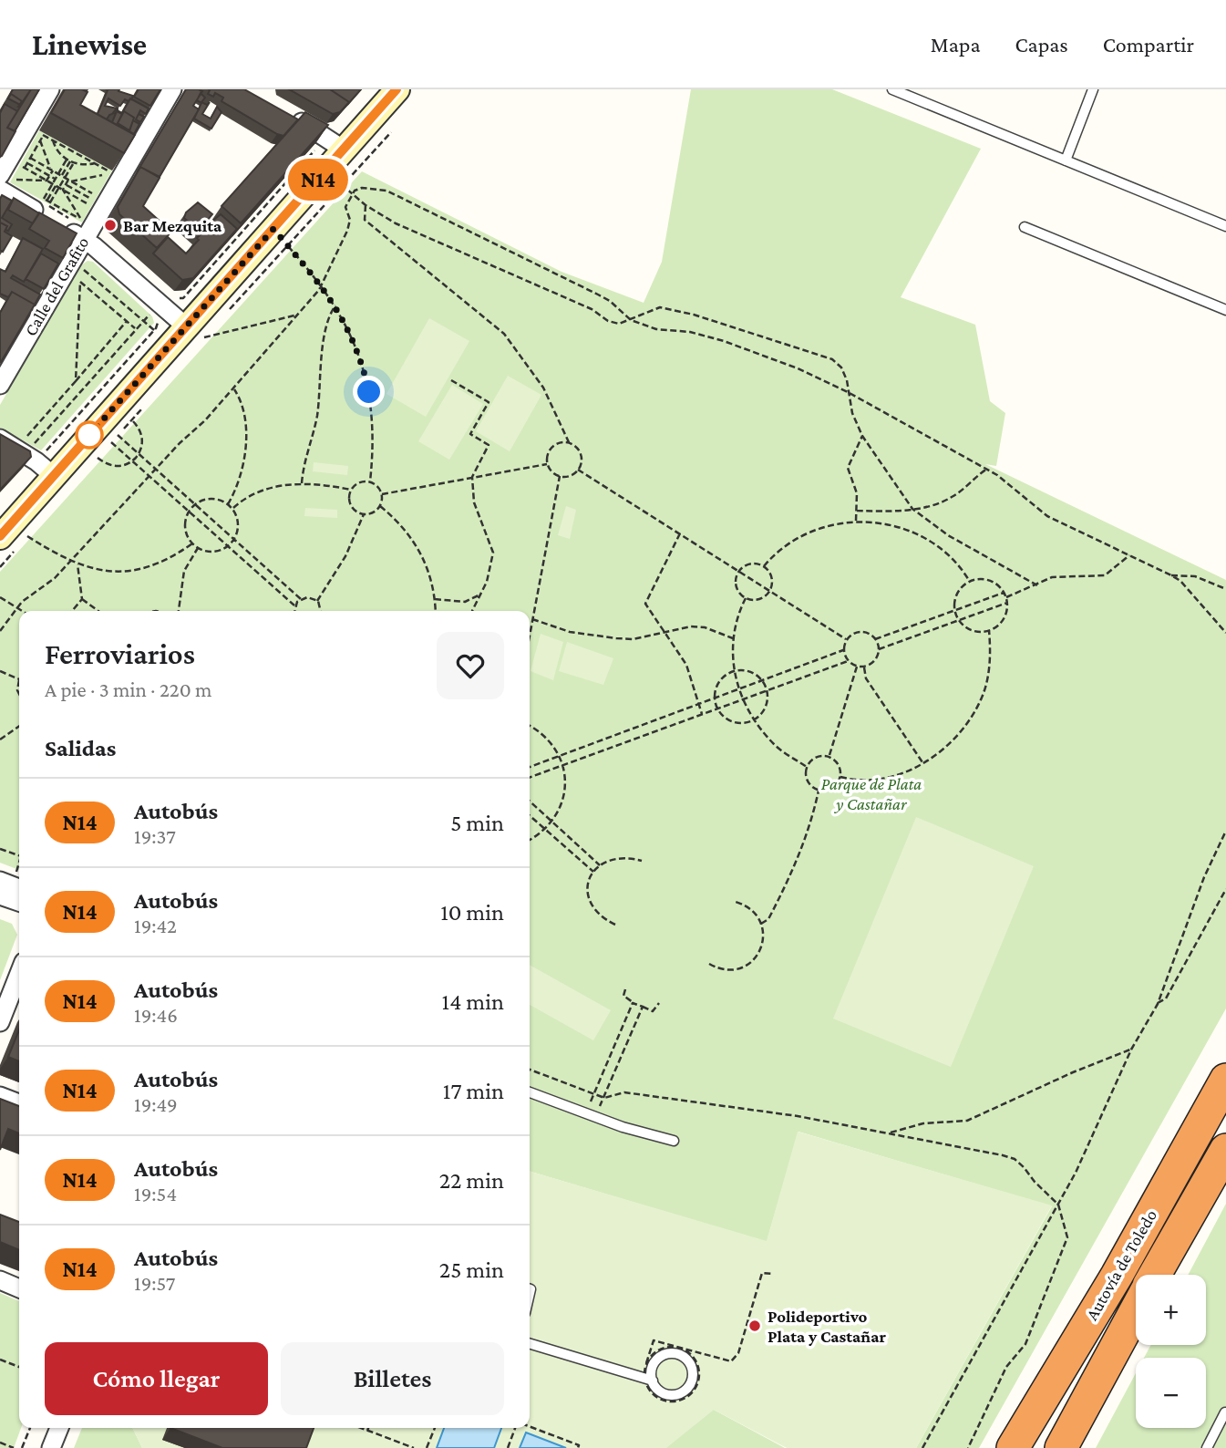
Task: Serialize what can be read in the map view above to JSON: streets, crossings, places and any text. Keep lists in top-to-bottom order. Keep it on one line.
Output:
{"streets":{"highway":["Autovía de Toledo"],"street":["Calle del Grafito"]},"parks":["Parque de Plata y Castañar"],"places":["Bar Mezquita","Polideportivo Plata y Castañar"],"lines":["bus line N14"],"page":{"header":"Linewise","nav":["Mapa","Capas","Compartir"],"on_map":"N14","heading":[["Ferroviarios","A pie · 3 min · 220 m"],"Salidas"],"list":[{"mark":"N14","name":"Autobús","note":"19:37","value":"5 min"},{"mark":"N14","name":"Autobús","note":"19:42","value":"10 min"},{"mark":"N14","name":"Autobús","note":"19:46","value":"14 min"},{"mark":"N14","name":"Autobús","note":"19:49","value":"17 min"},{"mark":"N14","name":"Autobús","note":"19:54","value":"22 min"},{"mark":"N14","name":"Autobús","note":"19:57","value":"25 min"}],"map_buttons":["+","−"],"buttons":["Cómo llegar","Billetes"]}}
